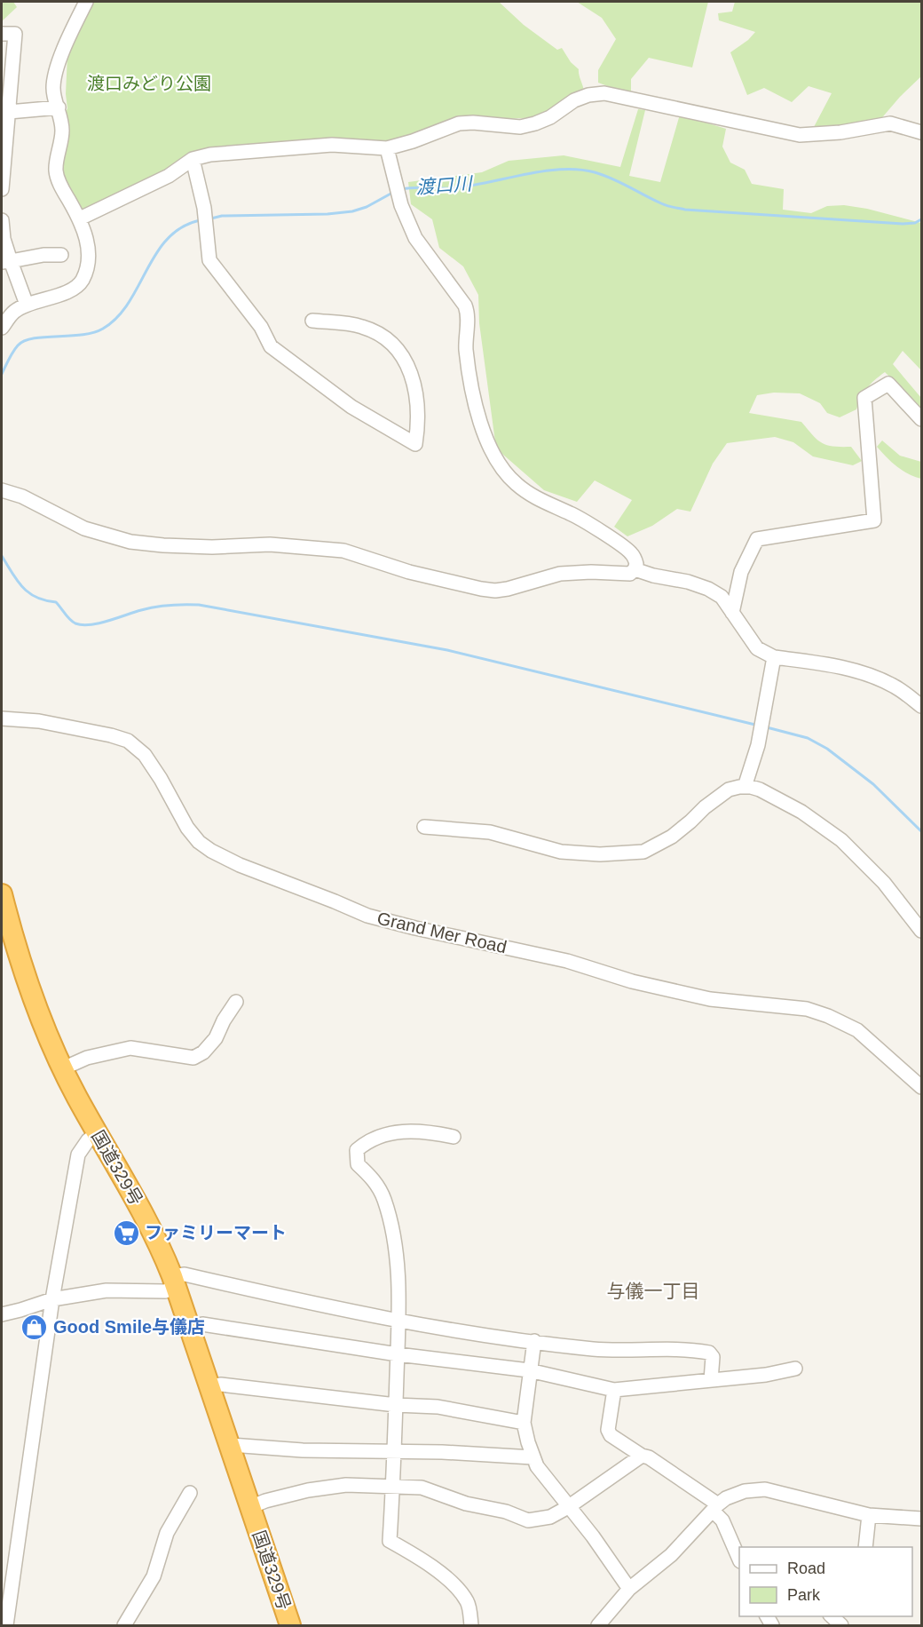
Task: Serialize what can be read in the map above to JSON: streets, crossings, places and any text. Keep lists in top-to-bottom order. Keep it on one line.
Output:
{"streets":{"highway":["国道329号"],"street":["Grand Mer Road"]},"districts":["与儀一丁目"],"water":["渡口川"],"parks":["渡口みどり公園"],"places":{"supermarket":["ファミリーマート"],"shop":["Good Smile与儀店"]},"legend":["Road","Park"]}
